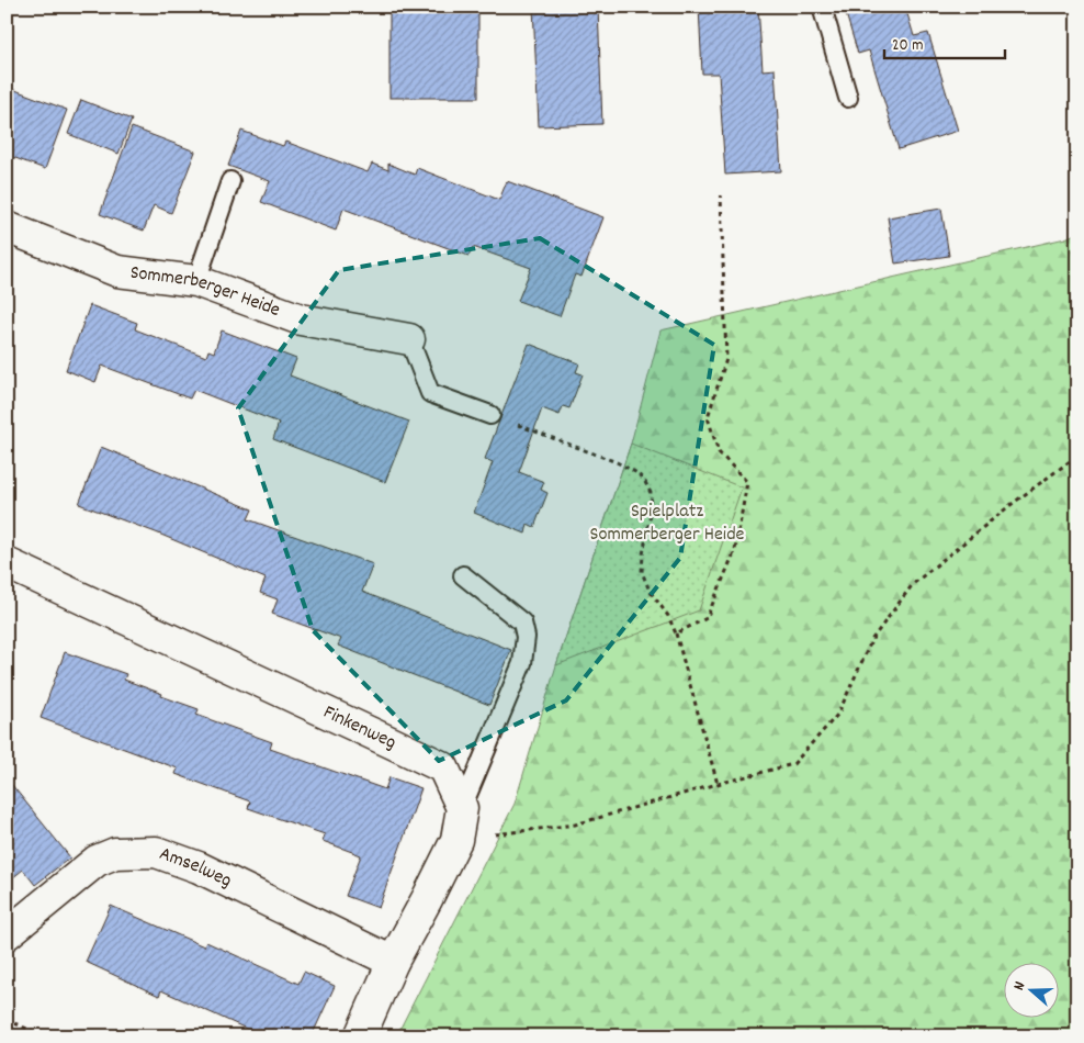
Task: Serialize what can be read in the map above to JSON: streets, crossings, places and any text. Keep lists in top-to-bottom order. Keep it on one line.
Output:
{"streets":{"street":["Sommerberger Heide","Finkenweg","Amselweg"]},"parks":["Spielplatz Sommerberger Heide"],"scale_bar":"20 m","north":"left"}
